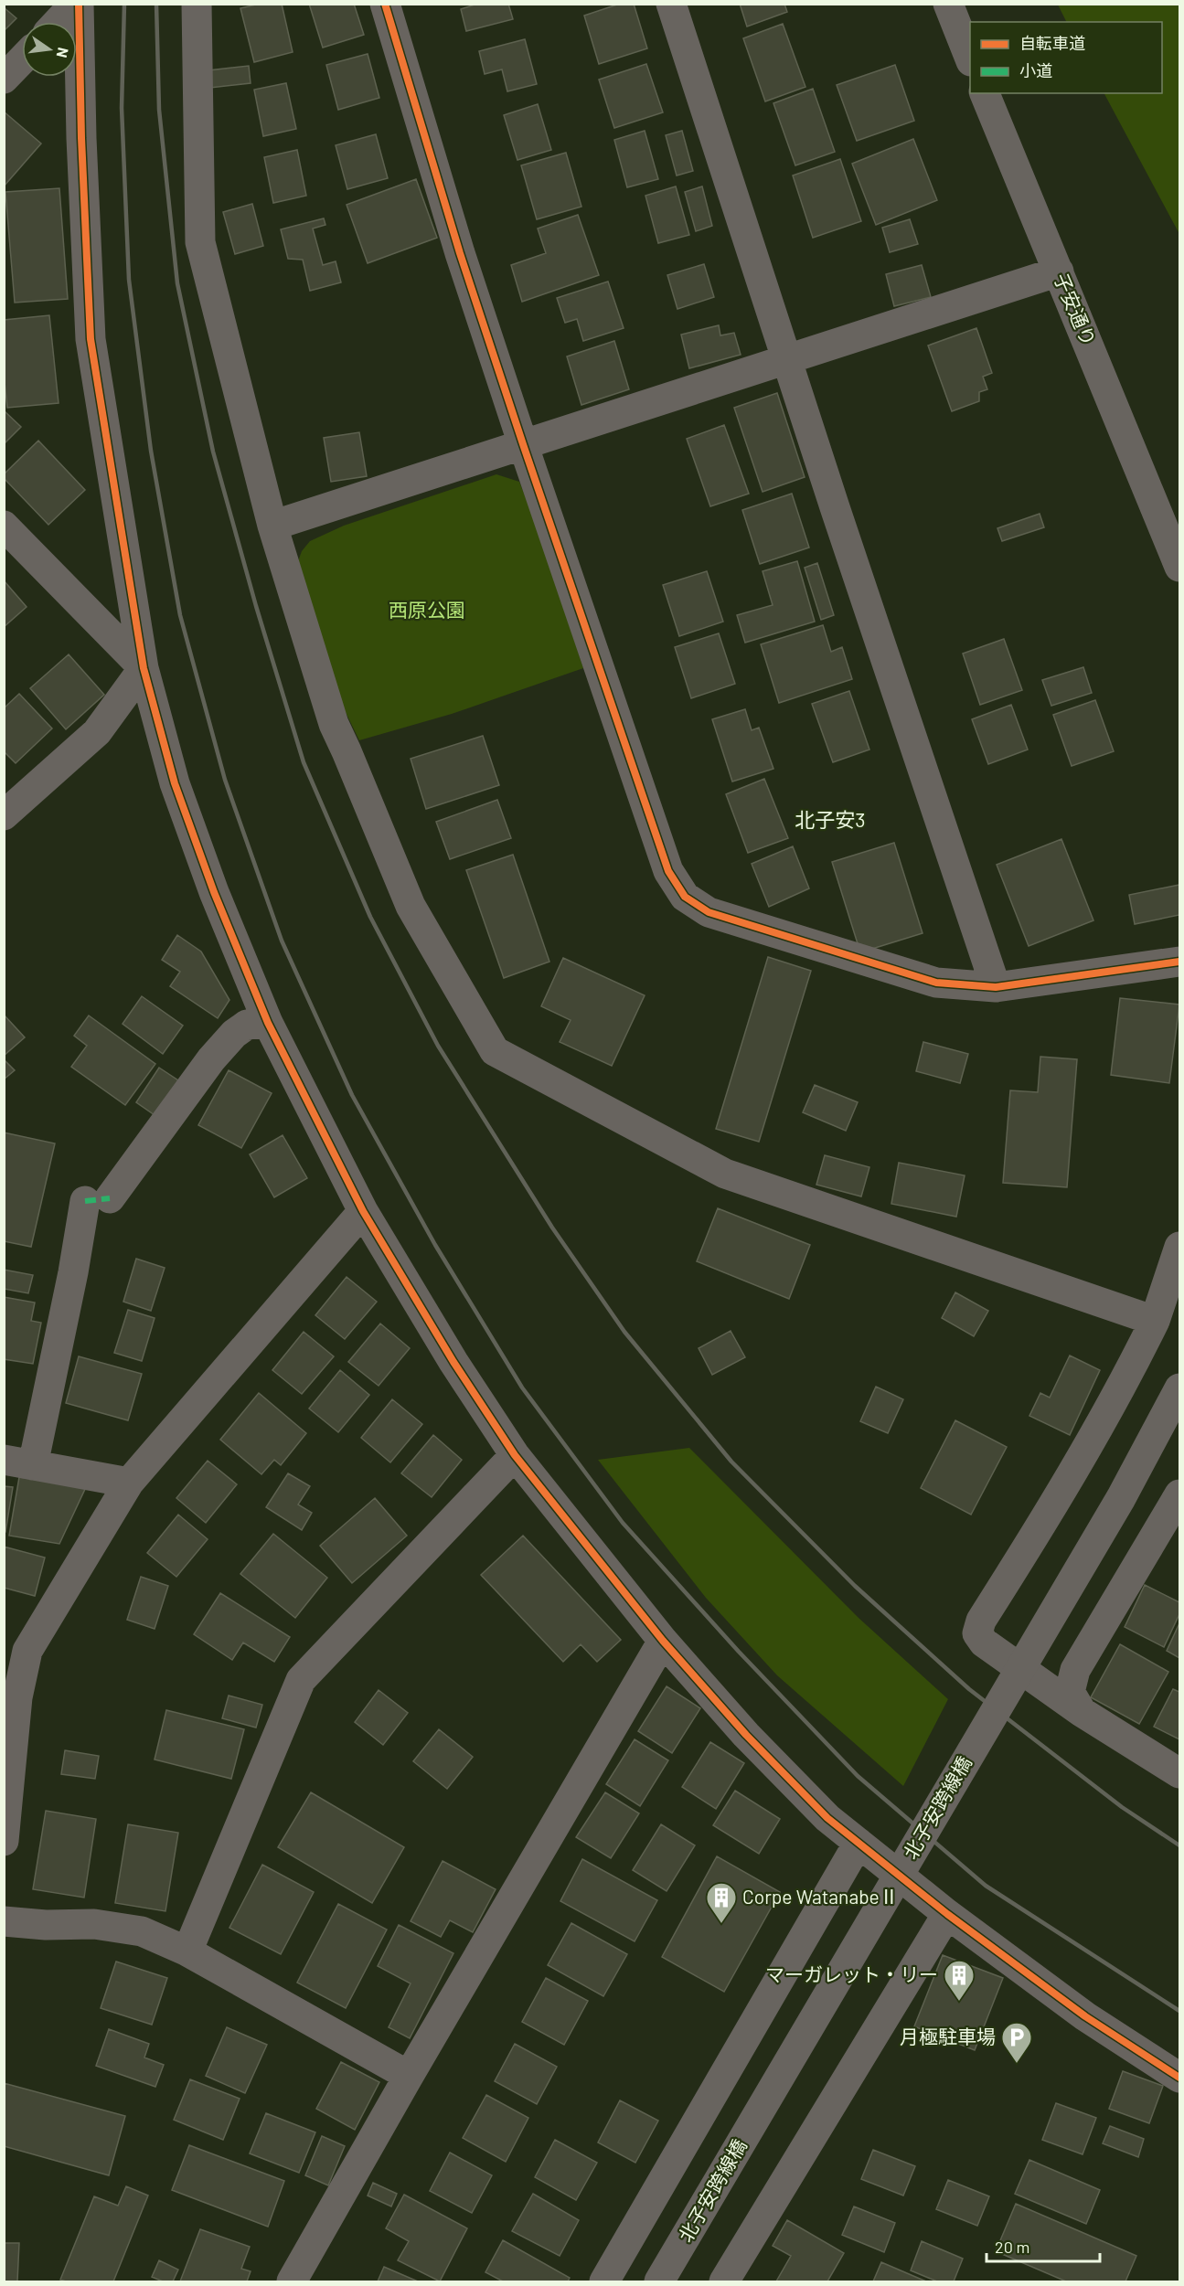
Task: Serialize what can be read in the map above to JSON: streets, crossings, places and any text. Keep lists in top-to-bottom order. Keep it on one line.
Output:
{"streets":{"street":["子安通り","北子安跨線橋"]},"districts":["北子安3"],"parks":["西原公園"],"places":{"building":["Corpe WatanabeⅡ","マーガレット・リー"],"parking":["月極駐車場"]},"legend":["自転車道","小道"],"scale_bar":"20 m","north":"right"}
